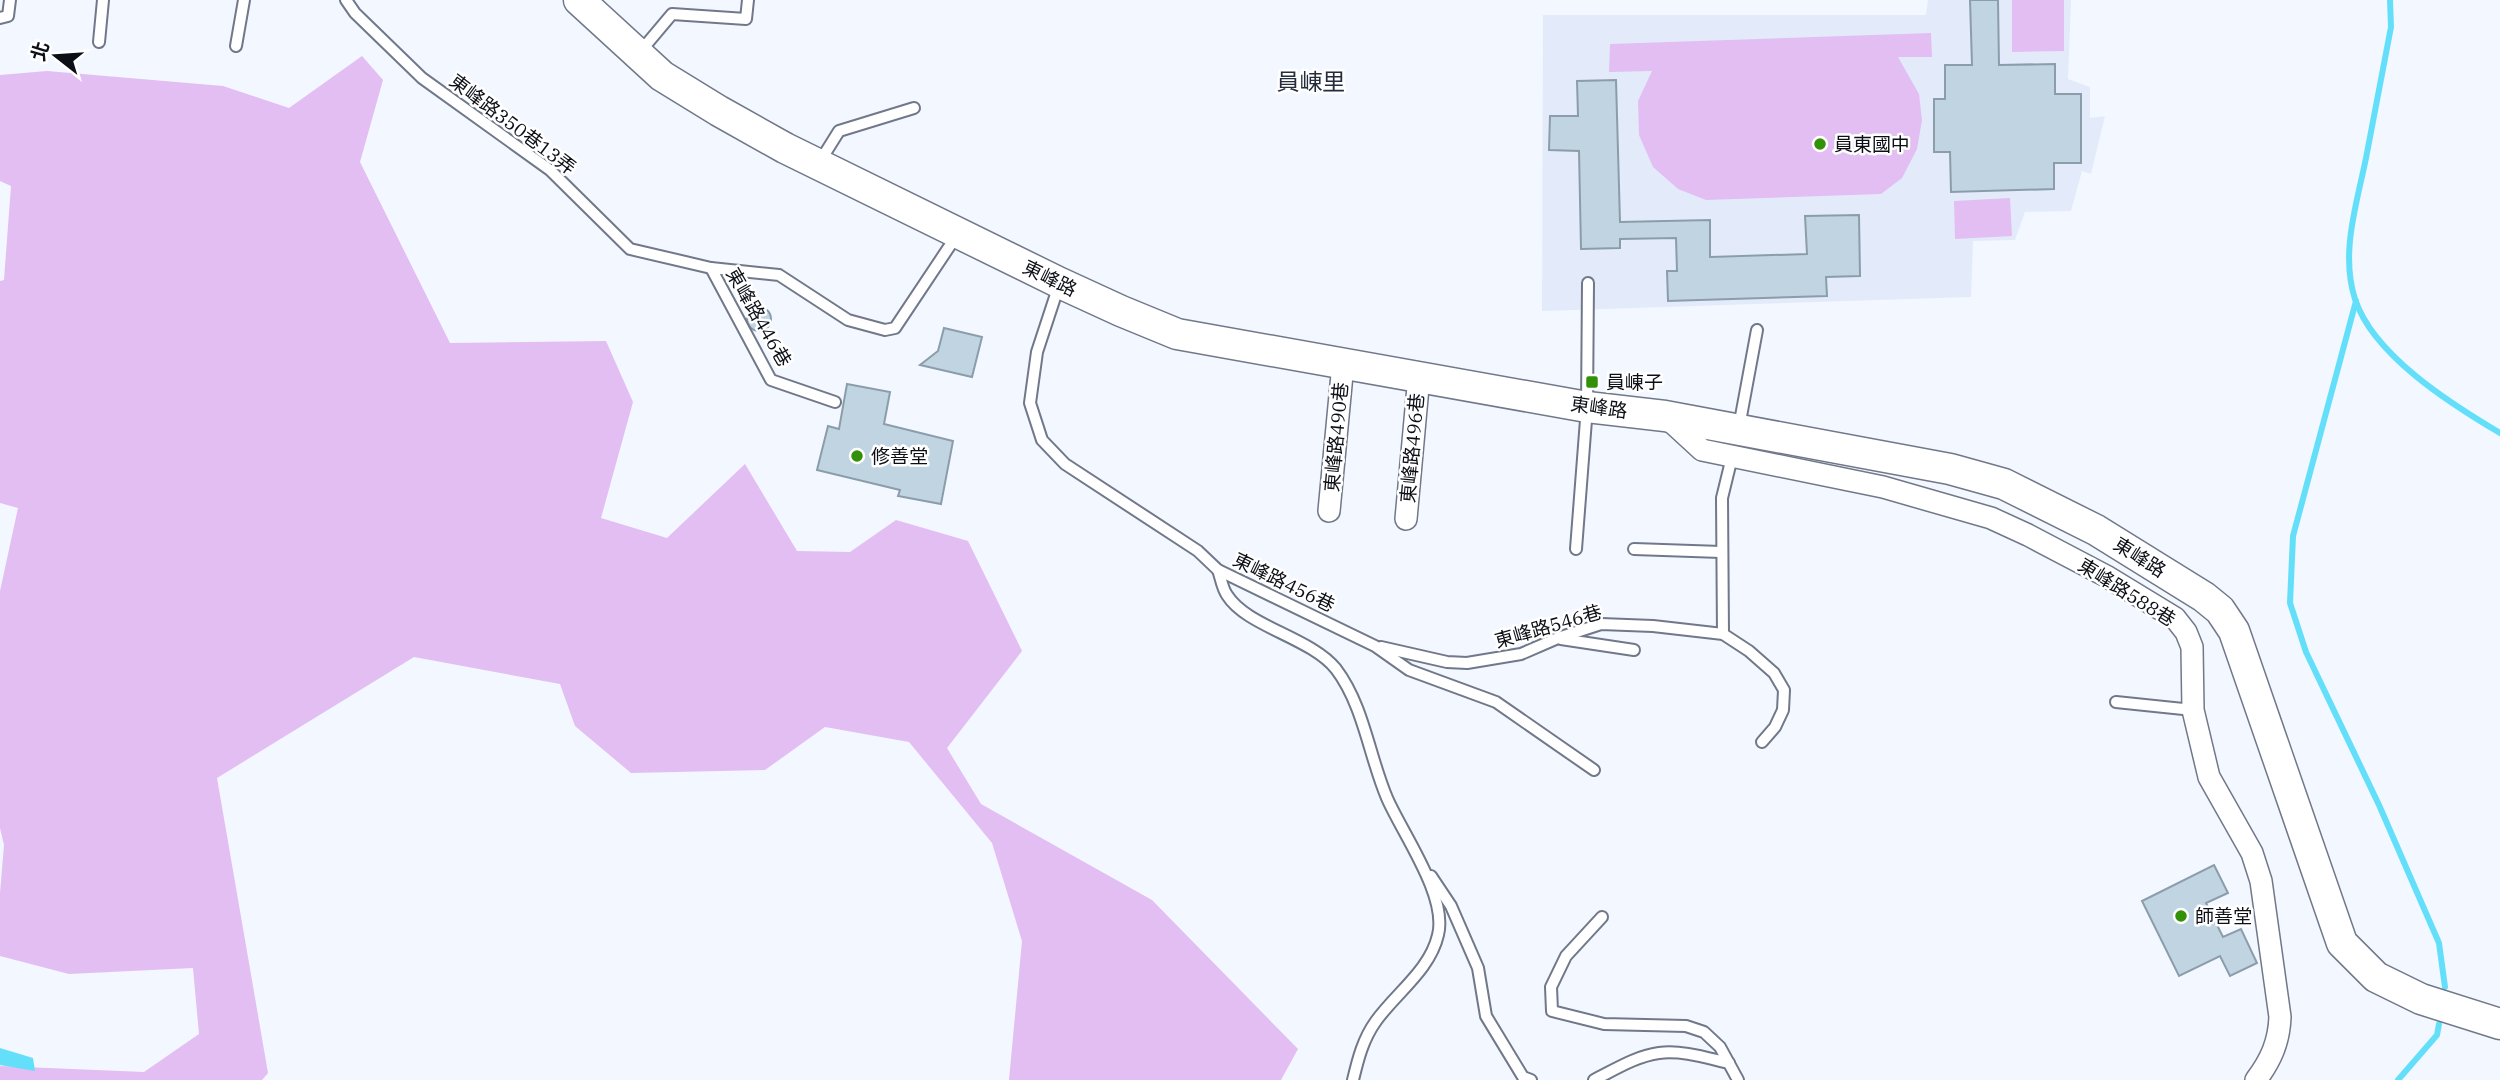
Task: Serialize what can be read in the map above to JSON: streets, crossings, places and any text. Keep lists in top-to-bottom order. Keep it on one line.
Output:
{"streets":{"main road":["東峰路"],"street":["東峰路490巷","東峰路496巷","東峰路588巷"],"lane":["東峰路350巷13弄","東峰路446巷","東峰路456巷","東峰路546巷"]},"crossings":[["東峰路350巷13弄","東峰路446巷"],["東峰路","東峰路446巷"],["東峰路","東峰路490巷"],["東峰路","東峰路496巷"],["東峰路","東峰路456巷"],["東峰路","東峰路588巷"],["東峰路456巷","東峰路546巷"]],"districts":["員崠里"],"places":{"other":["員東國中","修善堂","師善堂"],"transit":["員崠子"]},"north":"left"}
